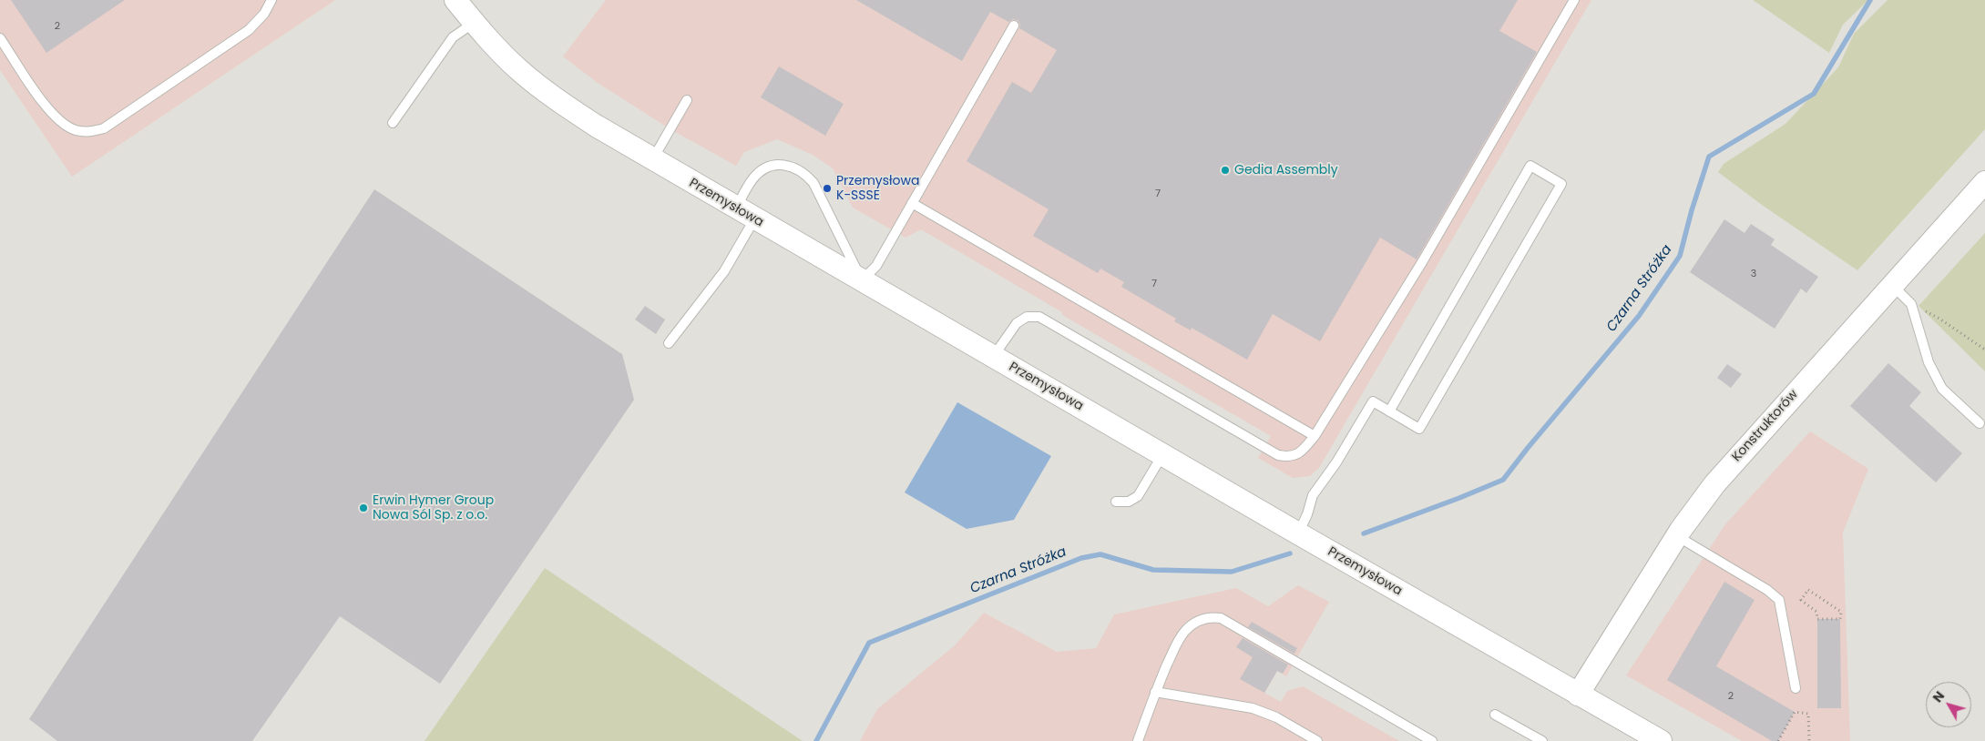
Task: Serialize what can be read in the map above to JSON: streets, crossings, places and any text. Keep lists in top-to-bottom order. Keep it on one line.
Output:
{"streets":{"street":["Przemysłowa","Konstruktorów"]},"crossings":[["Przemysłowa","Konstruktorów"]],"water":["Czarna Stróżka"],"places":["Gedia Assembly","Przemysłowa K-SSSE","Erwin Hymer Group Nowa Sól Sp. z o.o."],"house_numbers":["2","7","3","7","2"],"north":"top left"}
